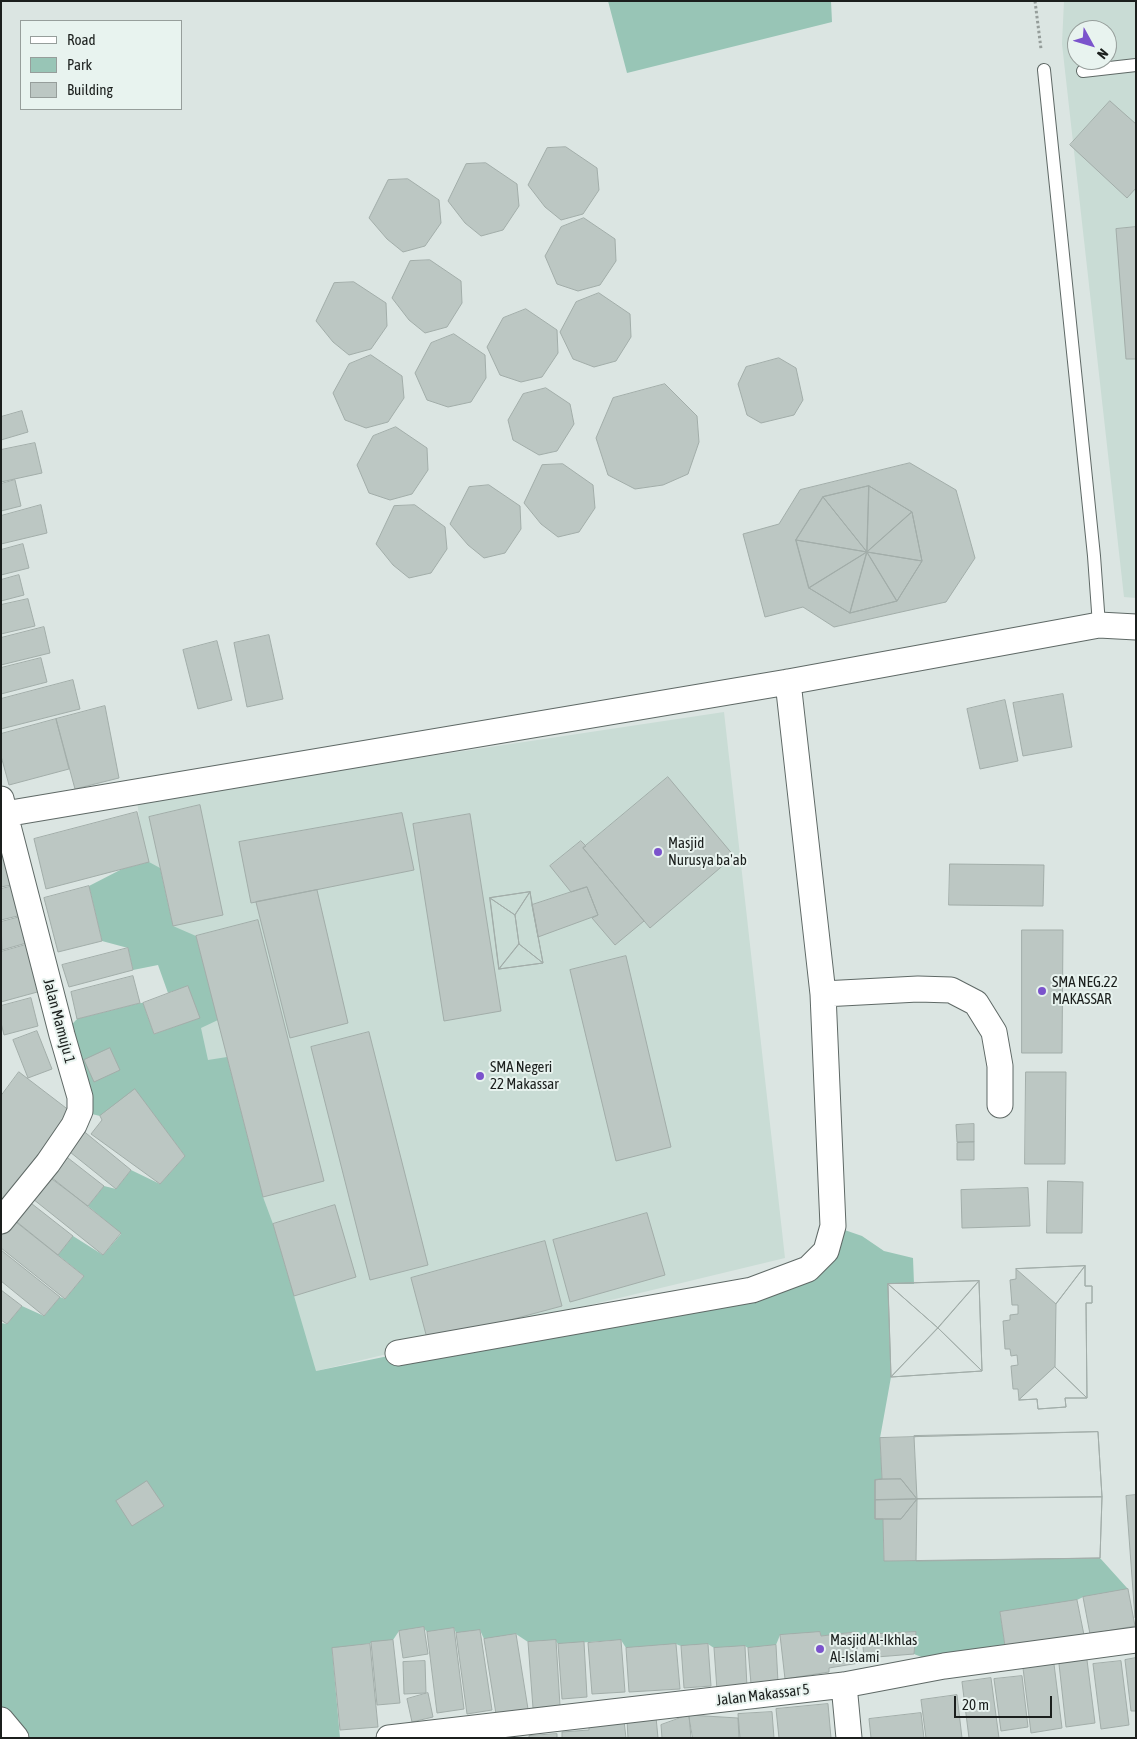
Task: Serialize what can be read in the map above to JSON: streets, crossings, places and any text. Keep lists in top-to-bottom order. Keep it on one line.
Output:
{"streets":{"street":["Jalan Mamuju 1","Jalan Makassar 5"]},"places":["Masjid Nurusya ba'ab","SMA NEG.22 MAKASSAR","SMA Negeri 22 Makassar","Masjid Al-Ikhlas Al-Islami"],"legend":["Road","Park","Building"],"scale_bar":"20 m","north":"bottom right"}
